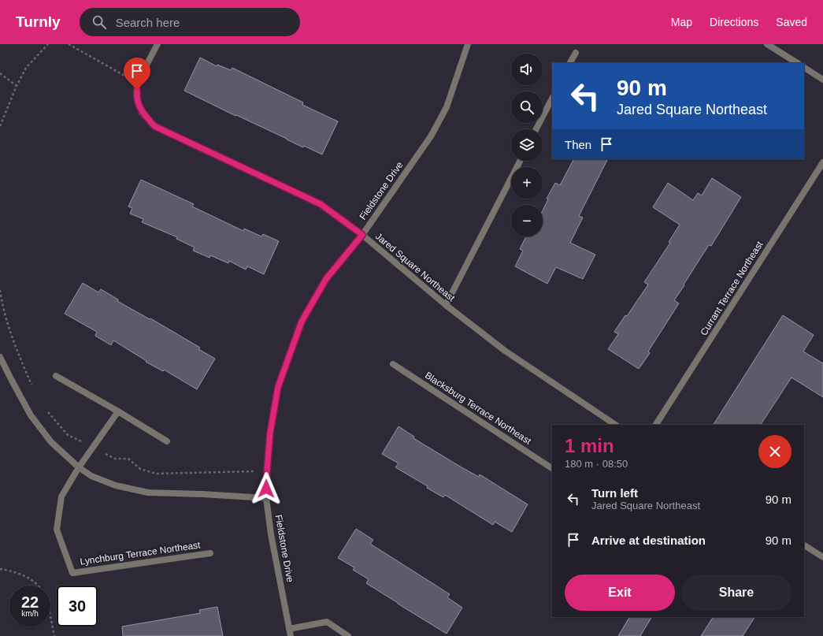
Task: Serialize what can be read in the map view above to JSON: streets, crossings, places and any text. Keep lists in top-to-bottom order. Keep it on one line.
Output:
{"streets":{"street":["Fieldstone Drive","Jared Square Northeast","Currant Terrace Northeast","Blacksburg Terrace Northeast","Lynchburg Terrace Northeast"]},"crossings":[["Fieldstone Drive","Jared Square Northeast"]],"page":{"header":"Turnly","search":"Search here","nav":["Map","Directions","Saved"],"map_buttons":["+","−"],"turn":["90 m","Jared Square Northeast"],"then":"Then","heading":["1 min","180 m · 08:50"],"list":[{"name":"Turn left","note":"Jared Square Northeast","value":"90 m"},{"name":"Arrive at destination","value":"90 m"}],"buttons":["Exit","Share"],"speed":"22 km/h","limit":"30"}}
